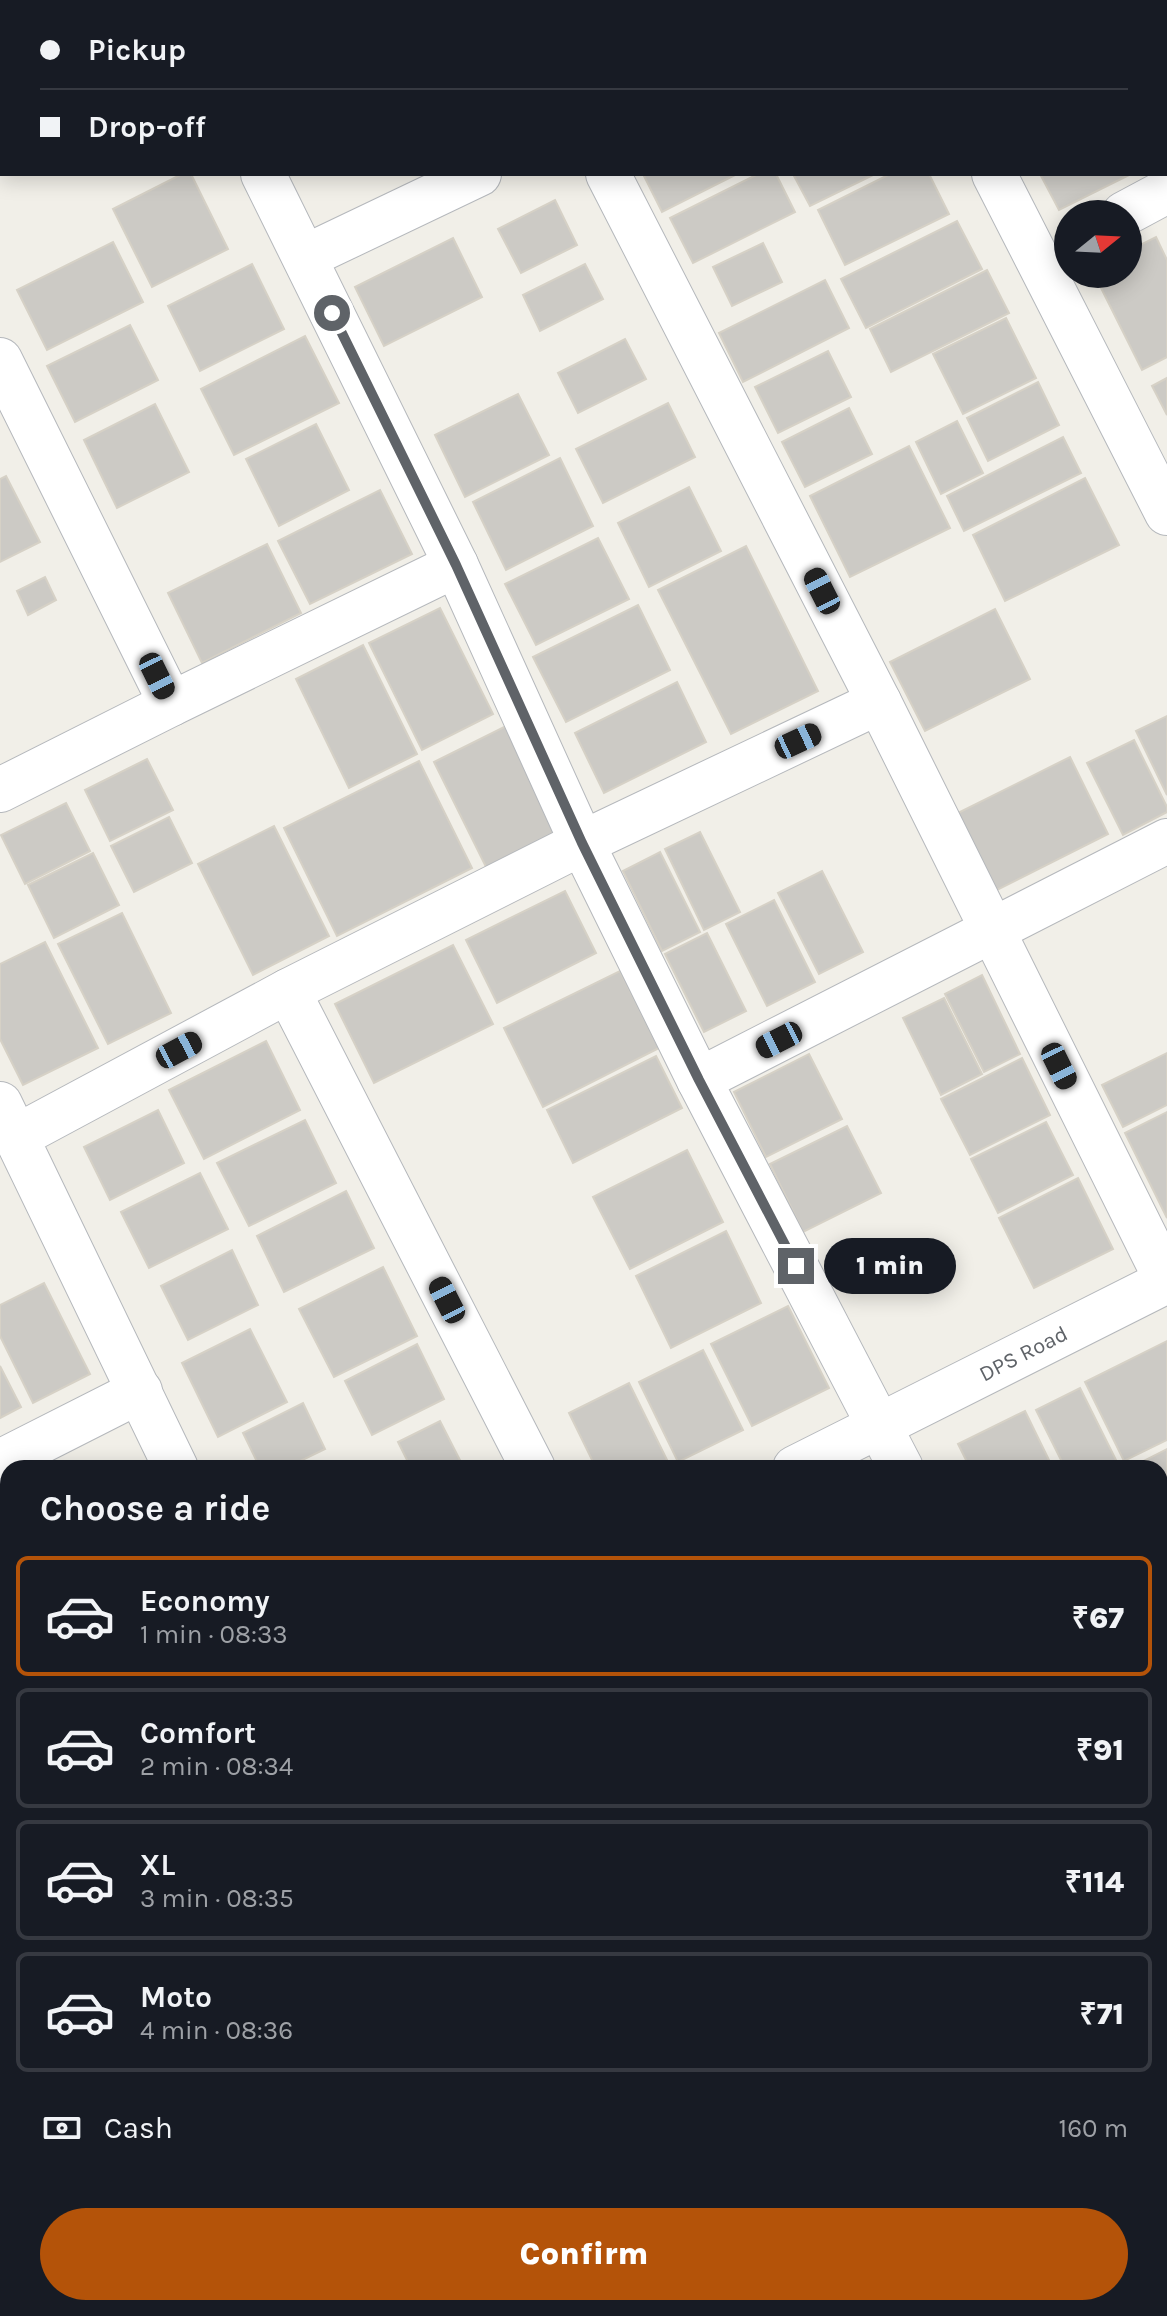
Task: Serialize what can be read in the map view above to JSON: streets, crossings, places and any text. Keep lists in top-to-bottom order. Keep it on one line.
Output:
{"streets":{"street":["DPS Road"]},"north":"right","page":{"banner":["Pickup","Drop-off"],"bubble":"1 min","heading":"Choose a ride","list":[{"name":"Economy","note":"1 min · 08:33","value":"₹67"},{"name":"Comfort","note":"2 min · 08:34","value":"₹91"},{"name":"XL","note":"3 min · 08:35","value":"₹114"},{"name":"Moto","note":"4 min · 08:36","value":"₹71"}],"pay":["Cash","160 m"],"buttons":"Confirm"}}
